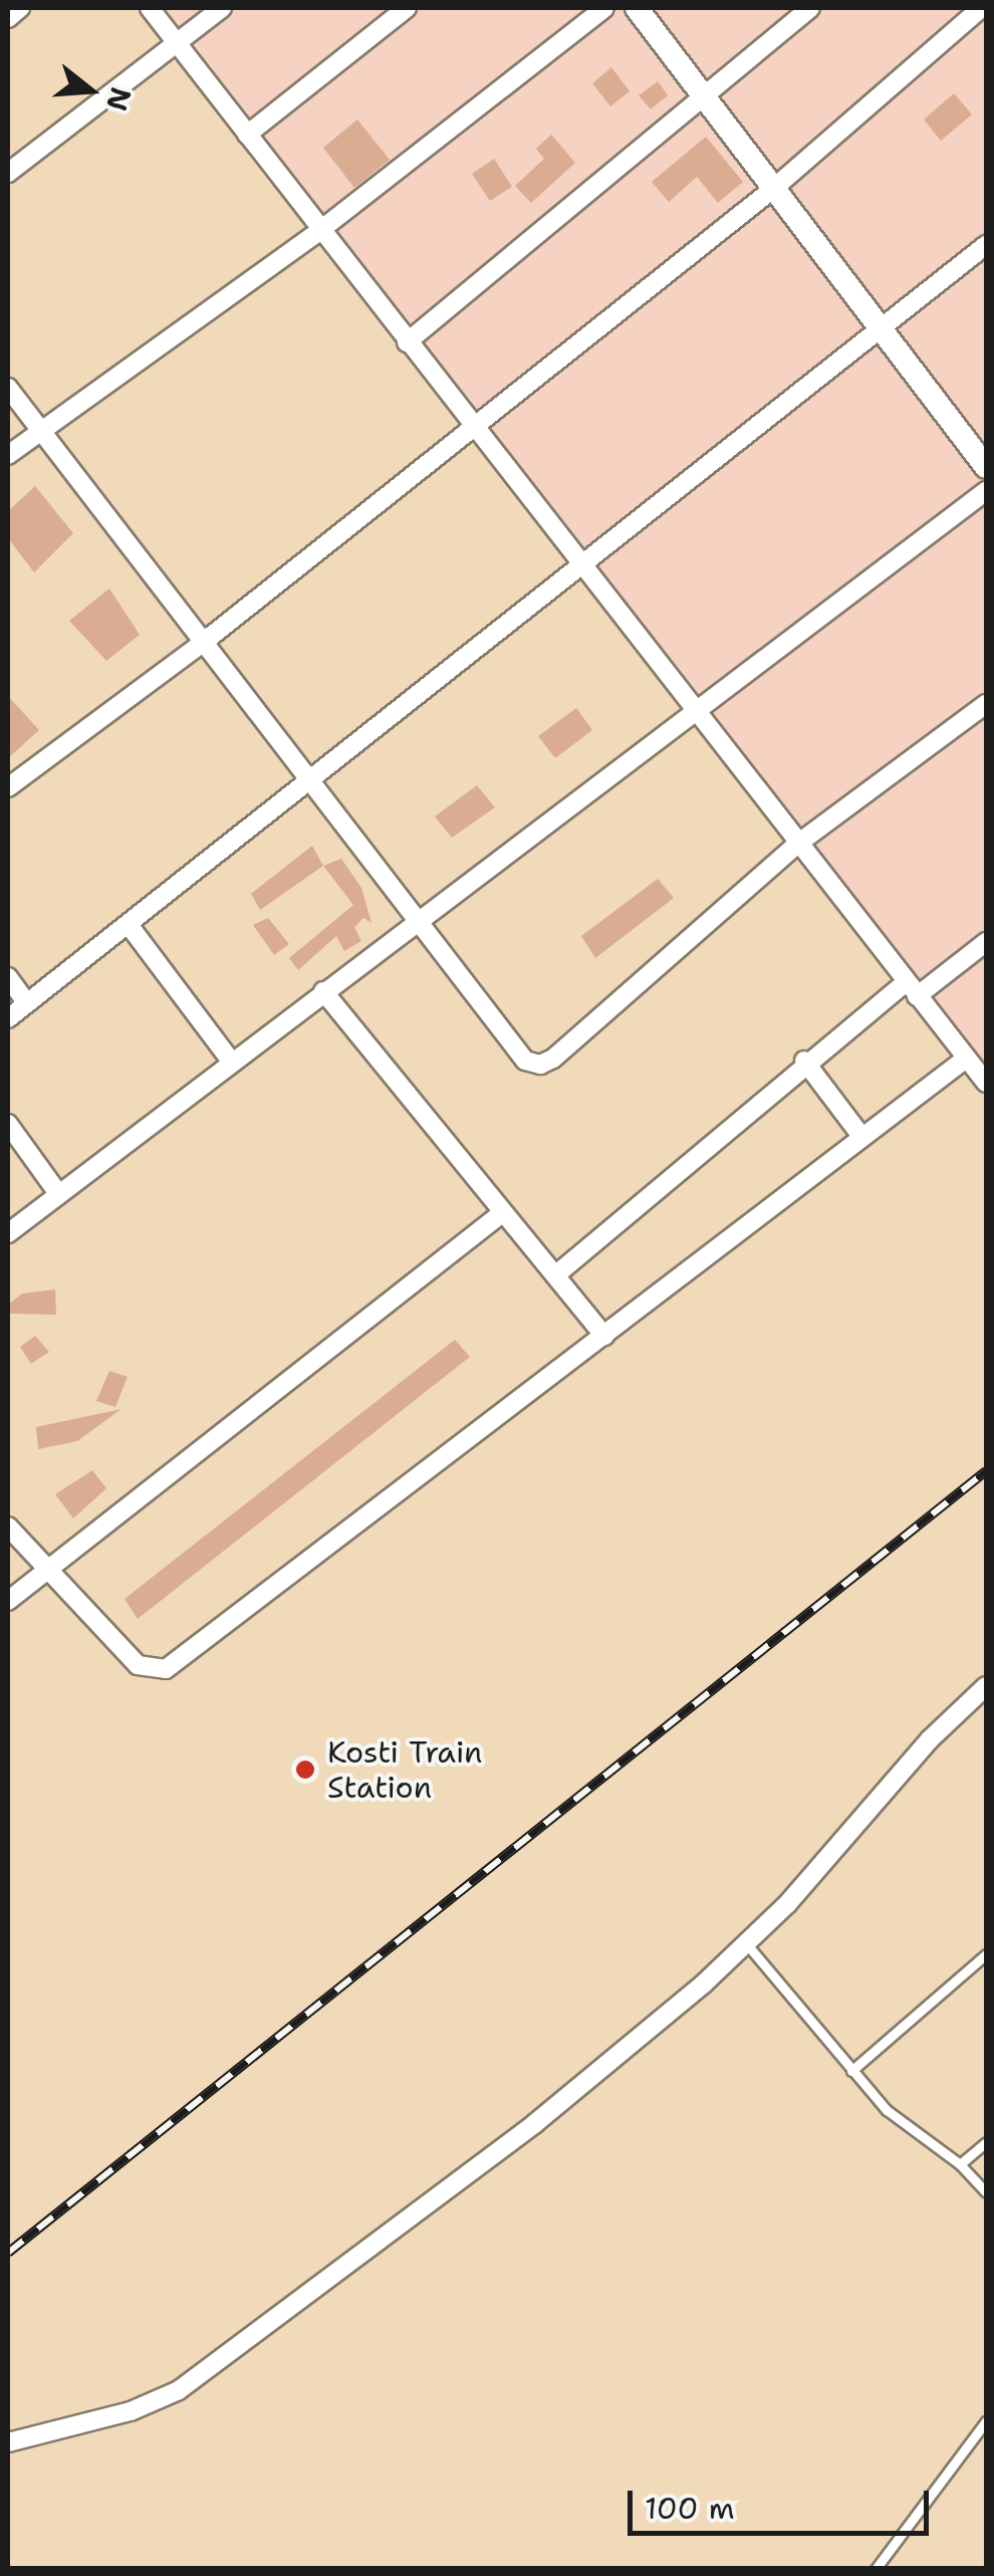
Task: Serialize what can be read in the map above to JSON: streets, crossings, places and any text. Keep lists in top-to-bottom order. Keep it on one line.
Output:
{"places":["Kosti Train Station"],"scale_bar":"100 m","north":"right"}
